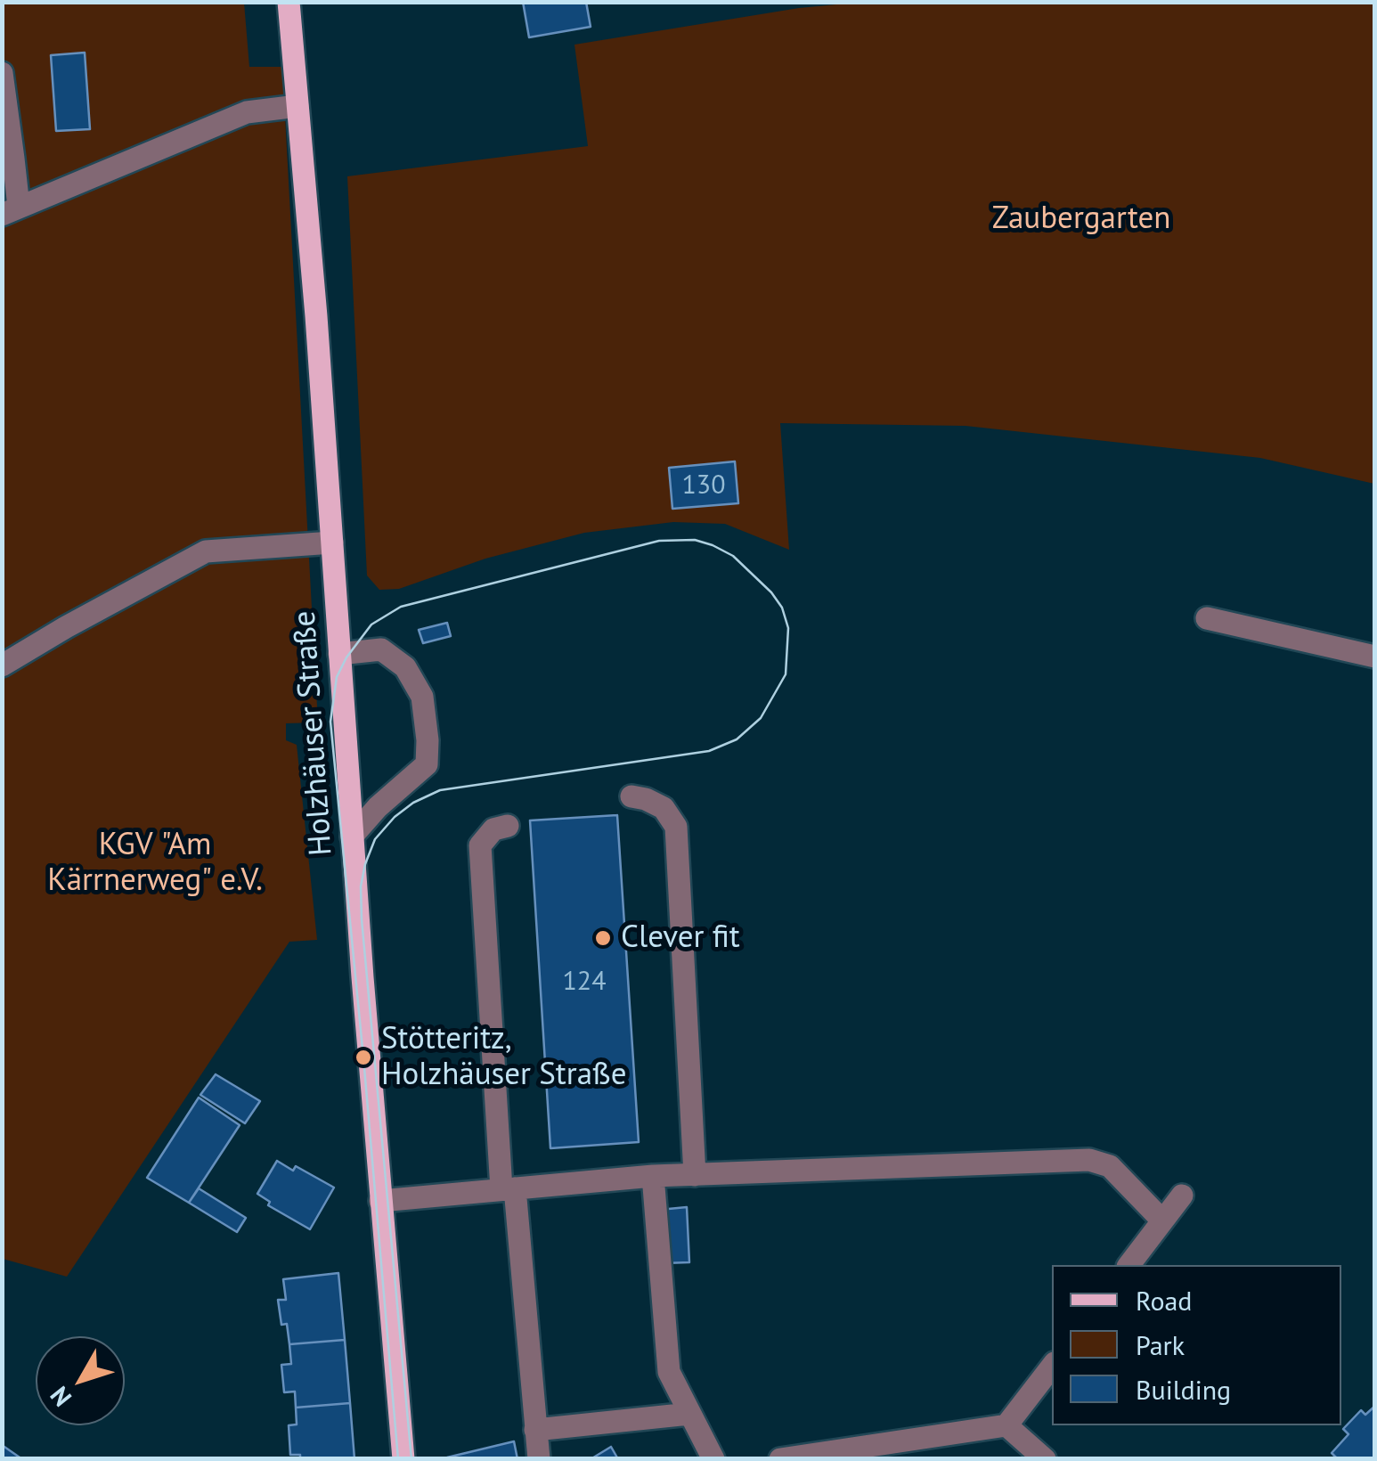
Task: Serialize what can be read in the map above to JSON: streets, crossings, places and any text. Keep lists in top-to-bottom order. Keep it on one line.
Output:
{"streets":{"main road":["Holzhäuser Straße"]},"parks":["Zaubergarten","KGV \"Am Kärrnerweg\" e.V."],"places":["Clever fit","Stötteritz, Holzhäuser Straße"],"house_numbers":["130","124"],"legend":["Road","Park","Building"],"north":"bottom left"}
